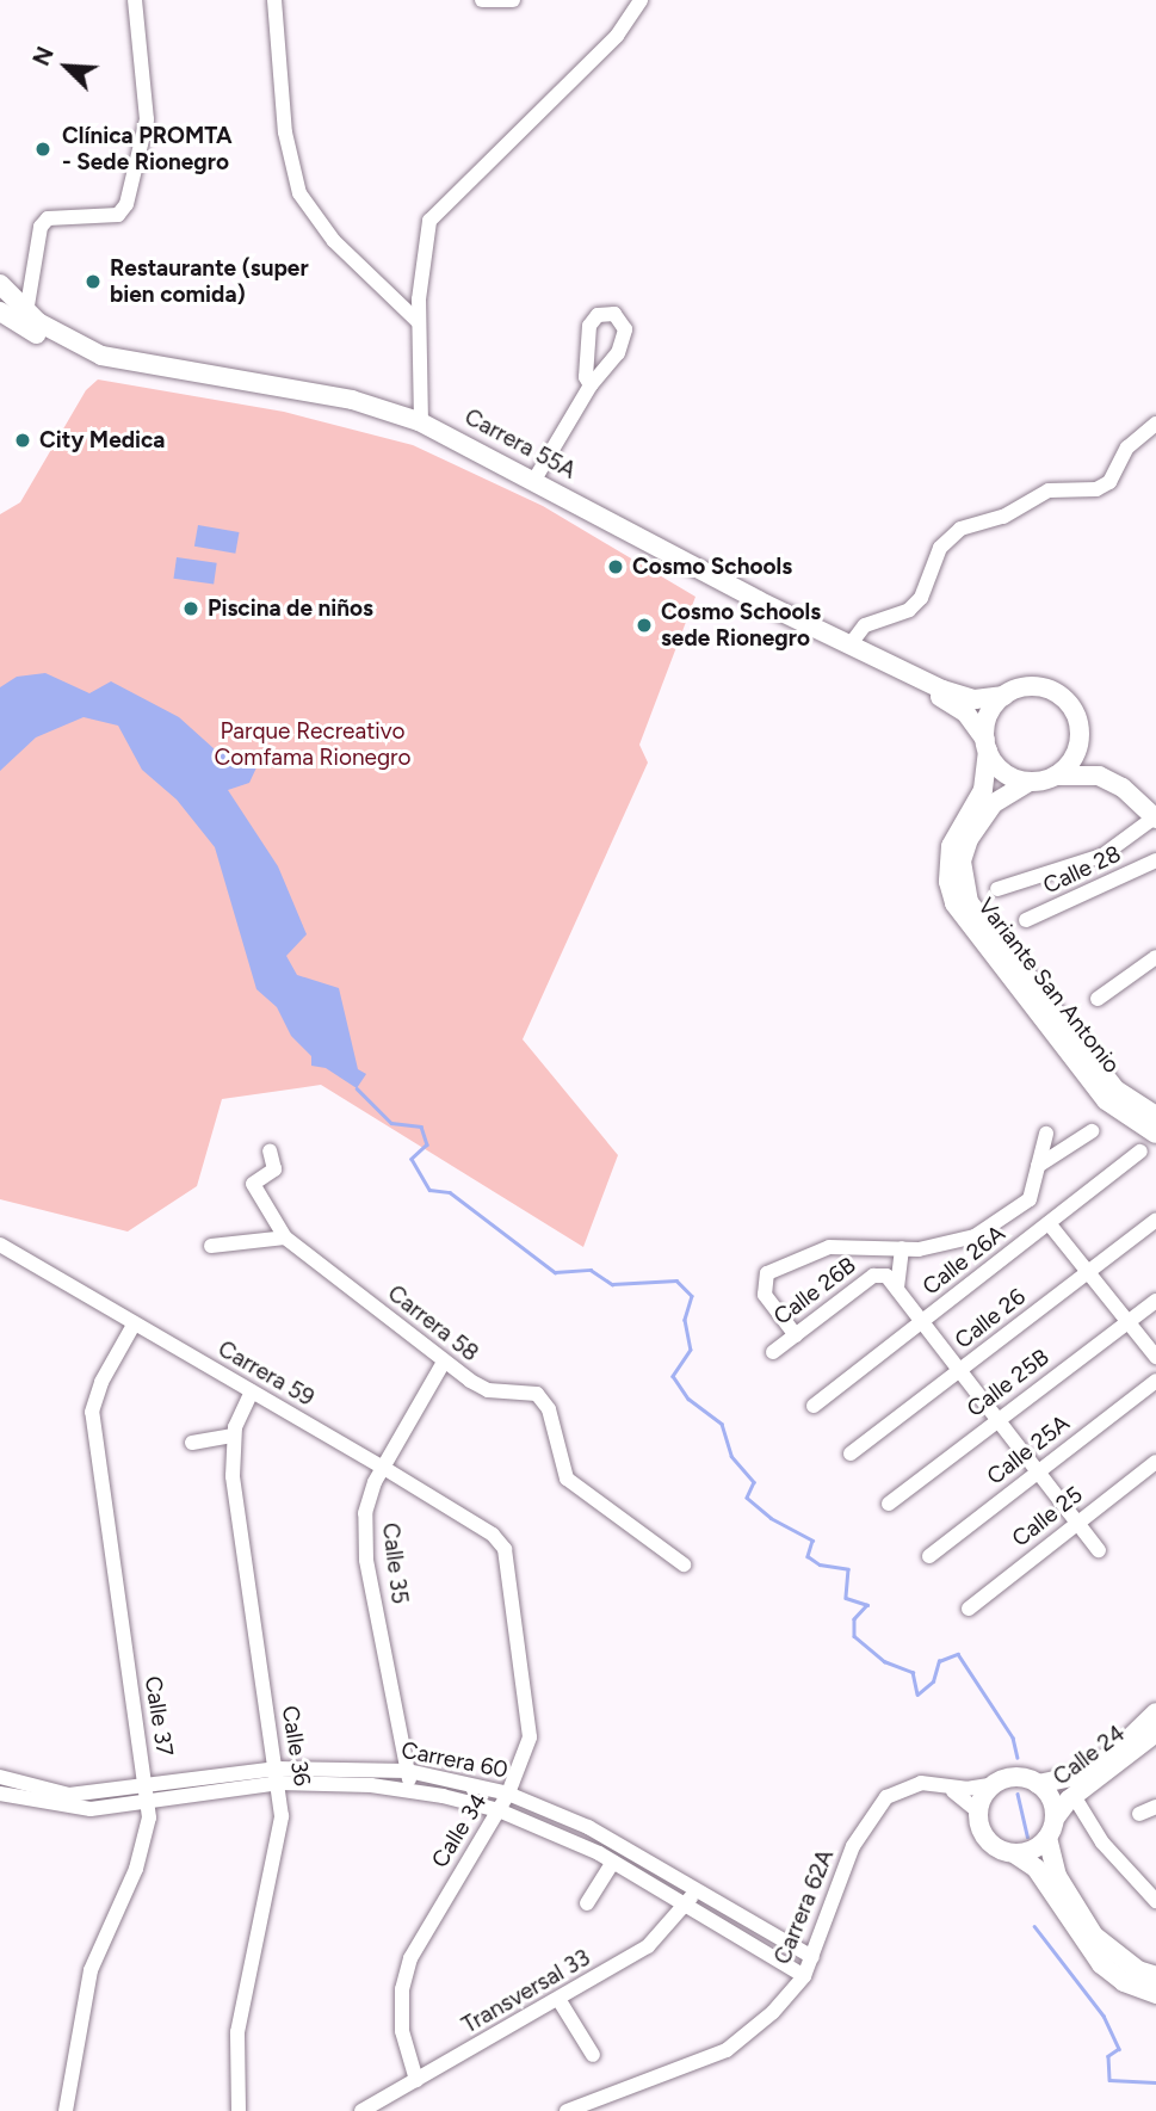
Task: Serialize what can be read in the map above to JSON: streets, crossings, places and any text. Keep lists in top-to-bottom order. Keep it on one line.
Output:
{"streets":{"main road":["Carrera 55A","Variante San Antonio","Calle 24"],"street":["Calle 28","Calle 26A","Calle 26B","Calle 26","Carrera 58","Carrera 59","Calle 25B","Calle 25A","Calle 25","Calle 35","Calle 37","Calle 36","Carrera 60","Calle 34","Carrera 62A","Transversal 33"]},"crossings":[["Carrera 55A","Variante San Antonio"],["Carrera 58","Calle 35"],["Carrera 59","Calle 35"],["Carrera 59","Calle 37"],["Carrera 59","Calle 36"],["Carrera 59","Calle 34"],["Calle 35","Carrera 60"],["Calle 37","Carrera 60"],["Calle 36","Carrera 60"],["Calle 24","Carrera 62A"],["Carrera 60","Calle 34"],["Carrera 60","Carrera 62A"],["Carrera 60","Transversal 33"],["Calle 34","Transversal 33"]],"parks":["Parque Recreativo Comfama Rionegro"],"places":["Clínica PROMTA - Sede Rionegro","Restaurante (super bien comida)","City Medica","Cosmo Schools","Piscina de niños","Cosmo Schools sede Rionegro"],"north":"top left"}
